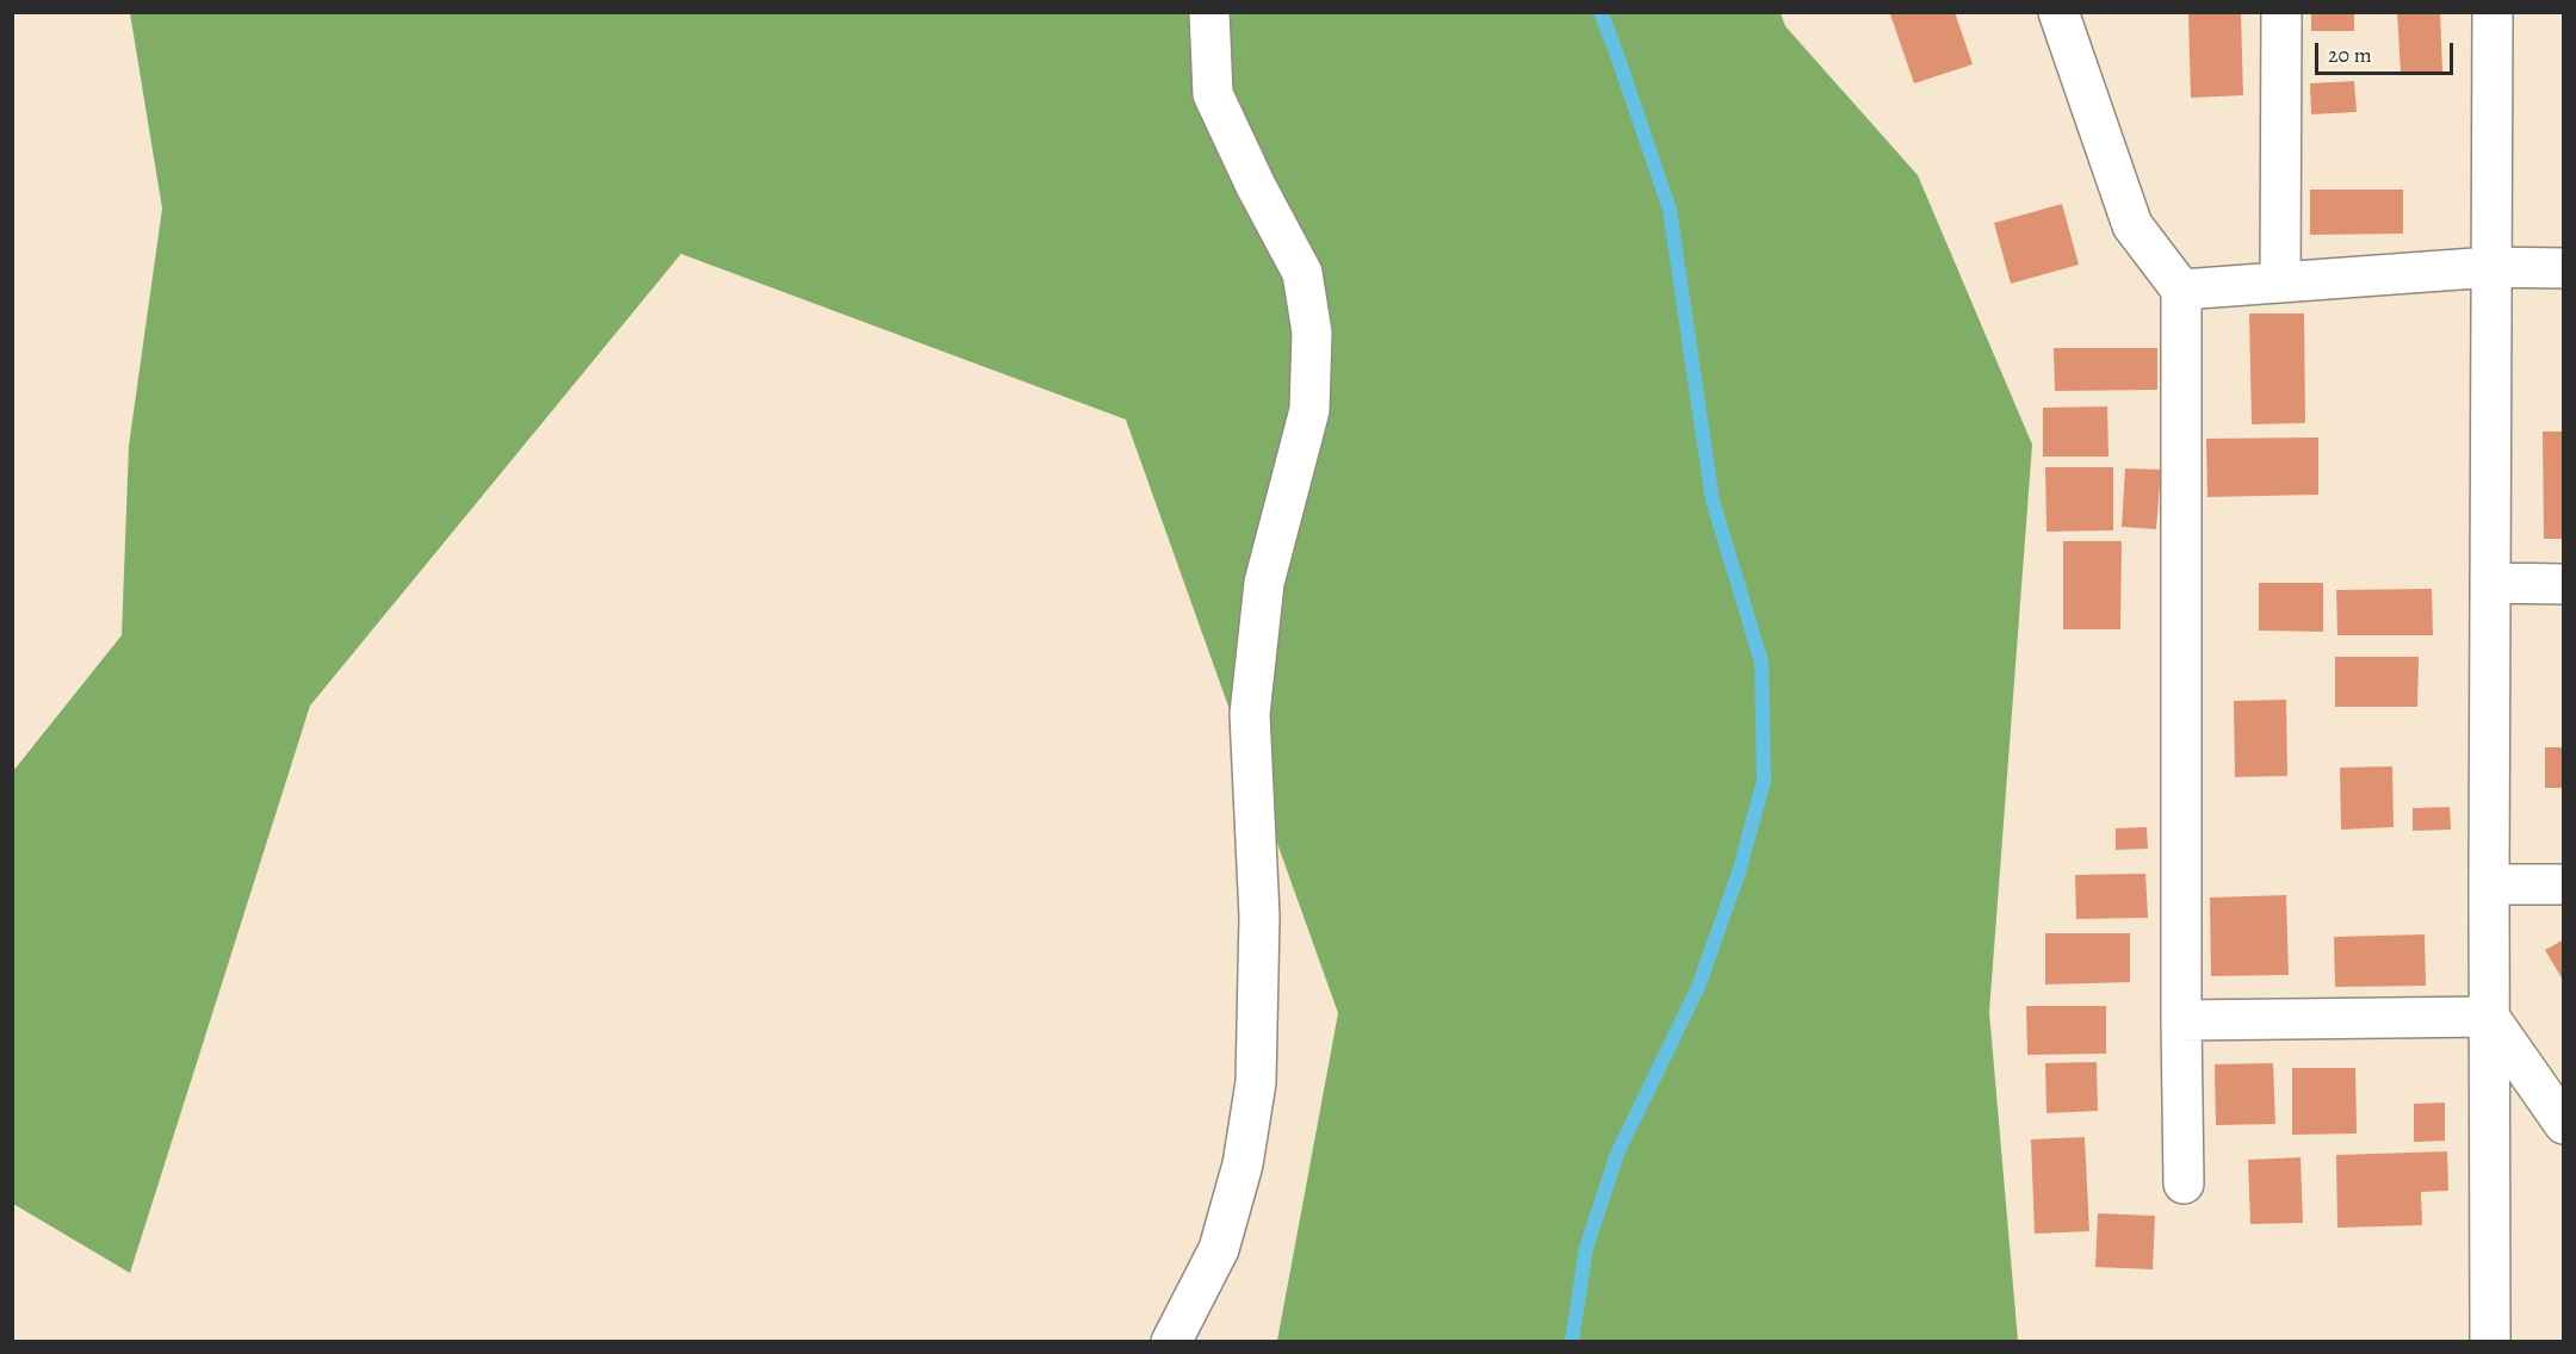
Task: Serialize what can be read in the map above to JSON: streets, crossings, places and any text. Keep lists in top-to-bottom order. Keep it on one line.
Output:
{"scale_bar":"20 m"}
